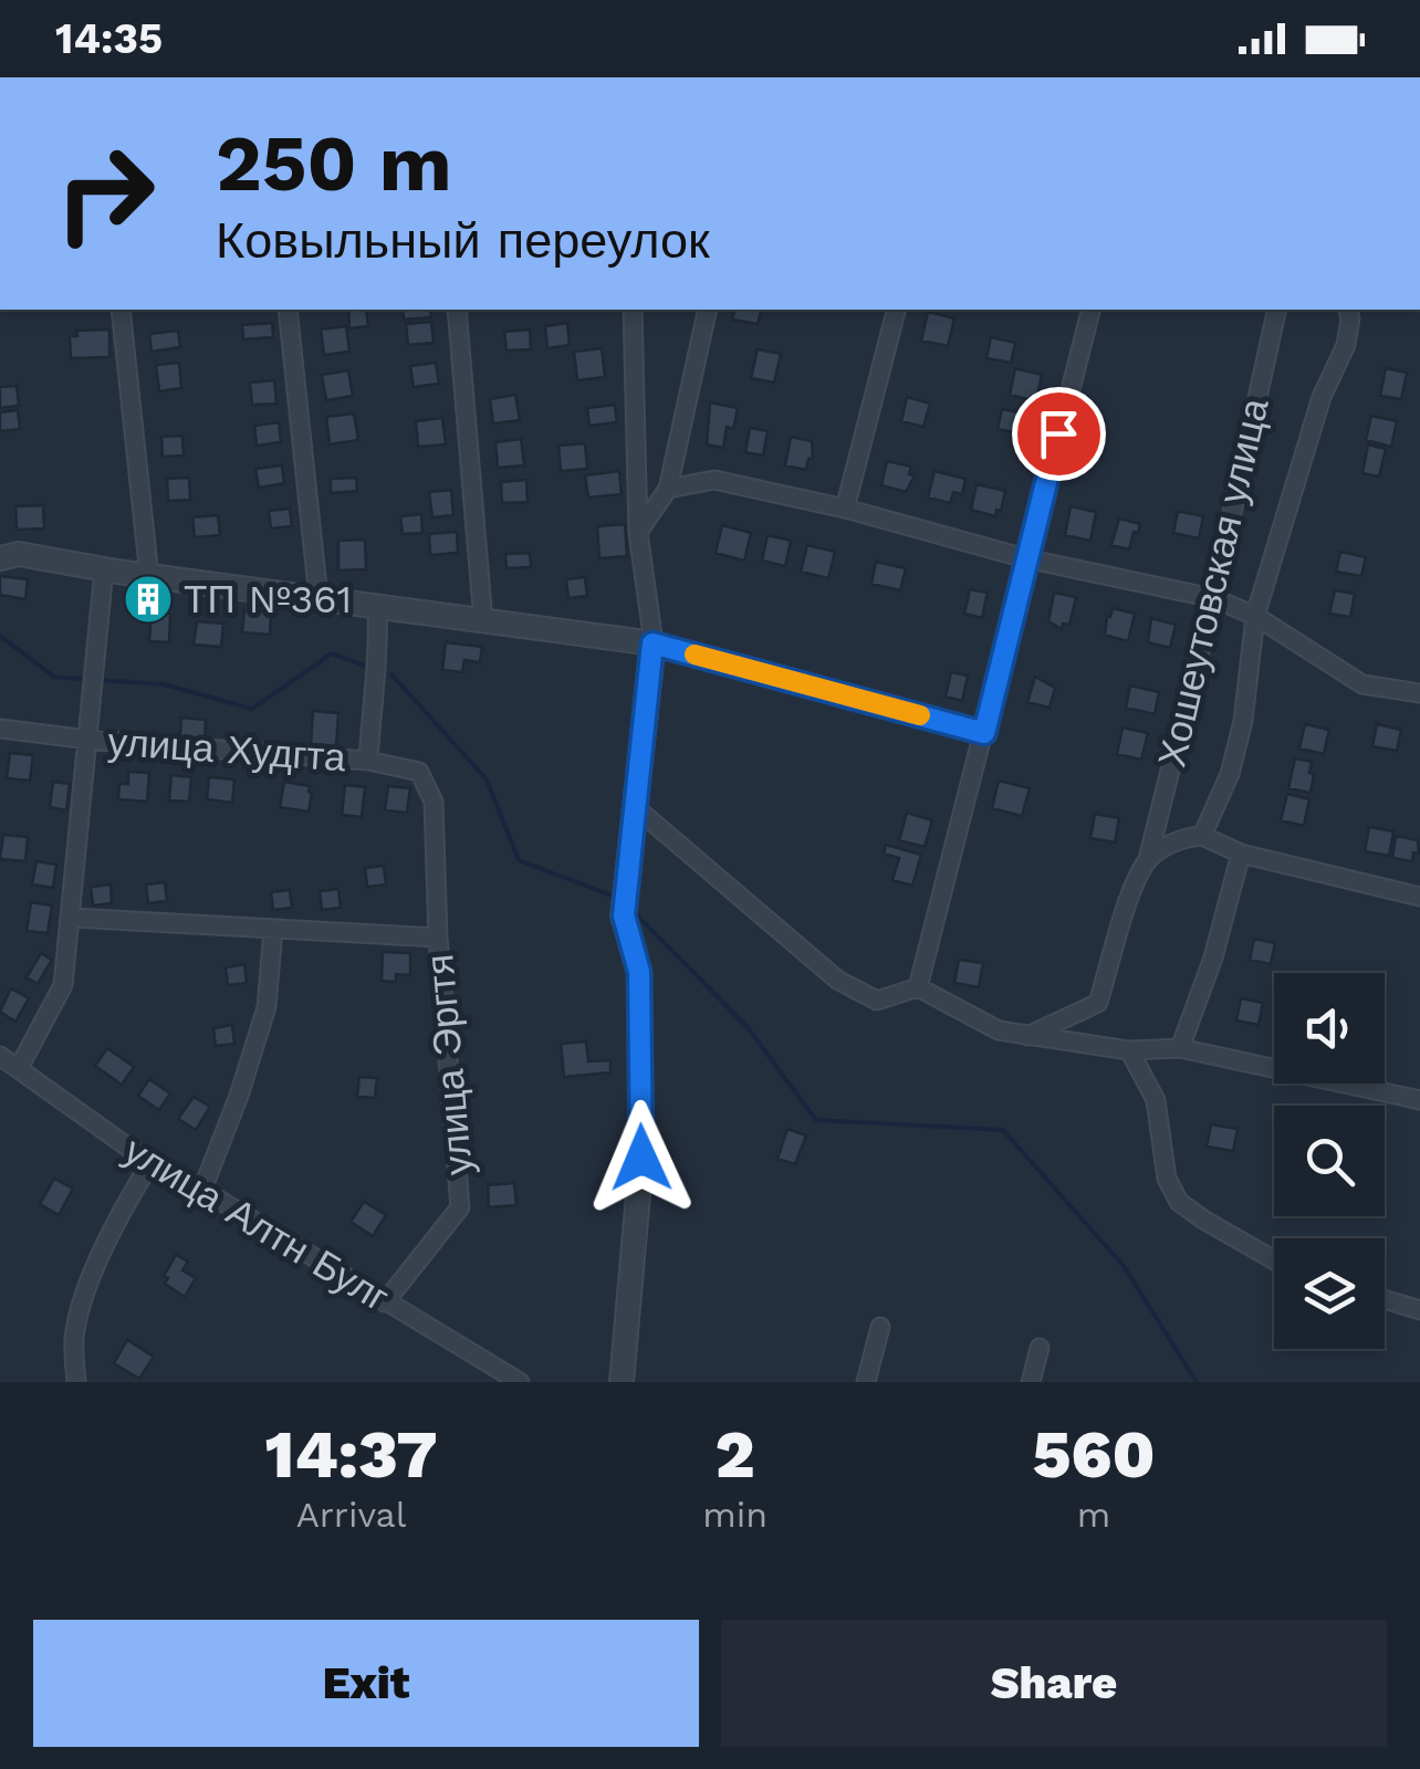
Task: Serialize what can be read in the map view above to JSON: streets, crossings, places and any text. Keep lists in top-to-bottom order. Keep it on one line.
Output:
{"streets":{"street":["Хошеутовская улица","улица Худгта","улица Эргтя","улица Алтн Булг"]},"crossings":[["улица Худгта","улица Эргтя"],["улица Эргтя","улица Алтн Булг"]],"places":{"building":["ТП №361"]},"page":{"status":"14:35","turn":["250 m","Ковыльный переулок"],"eta":["14:37","Arrival","2","min","560","m"],"buttons":["Exit","Share"]}}
